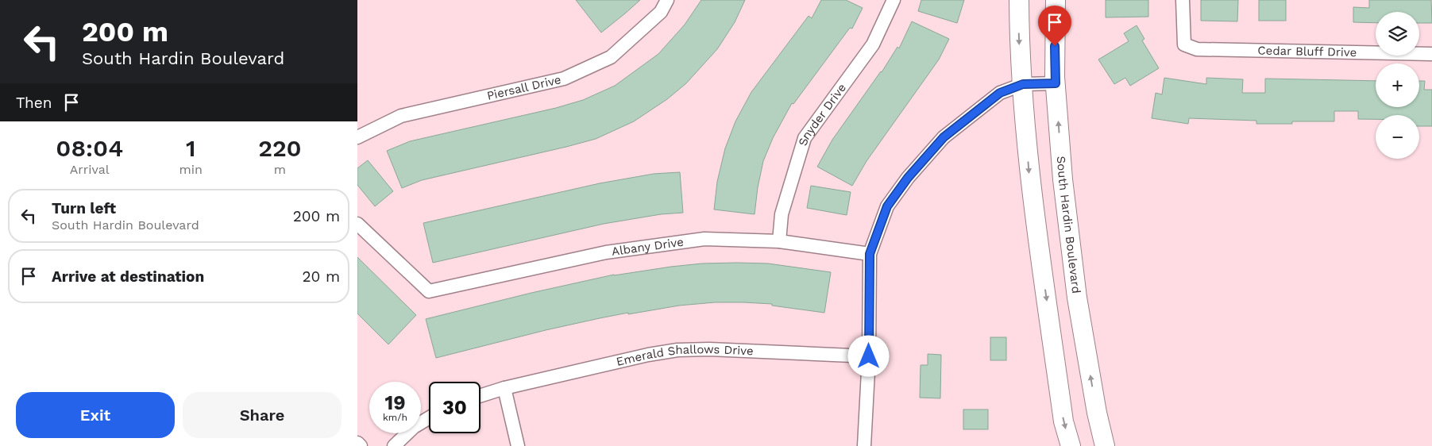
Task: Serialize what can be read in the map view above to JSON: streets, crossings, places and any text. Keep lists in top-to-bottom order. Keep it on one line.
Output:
{"streets":{"main road":["South Hardin Boulevard"],"street":["Cedar Bluff Drive","Piersall Drive","Snyder Drive","Albany Drive","Emerald Shallows Drive"]},"crossings":[["Snyder Drive","Albany Drive"]],"page":{"turn":["200 m","South Hardin Boulevard"],"map_buttons":["+","−"],"then":"Then","eta":["08:04","Arrival","1","min","220","m"],"list":[{"name":"Turn left","note":"South Hardin Boulevard","value":"200 m"},{"name":"Arrive at destination","value":"20 m"}],"speed":"19 km/h","limit":"30","buttons":["Exit","Share"]}}
